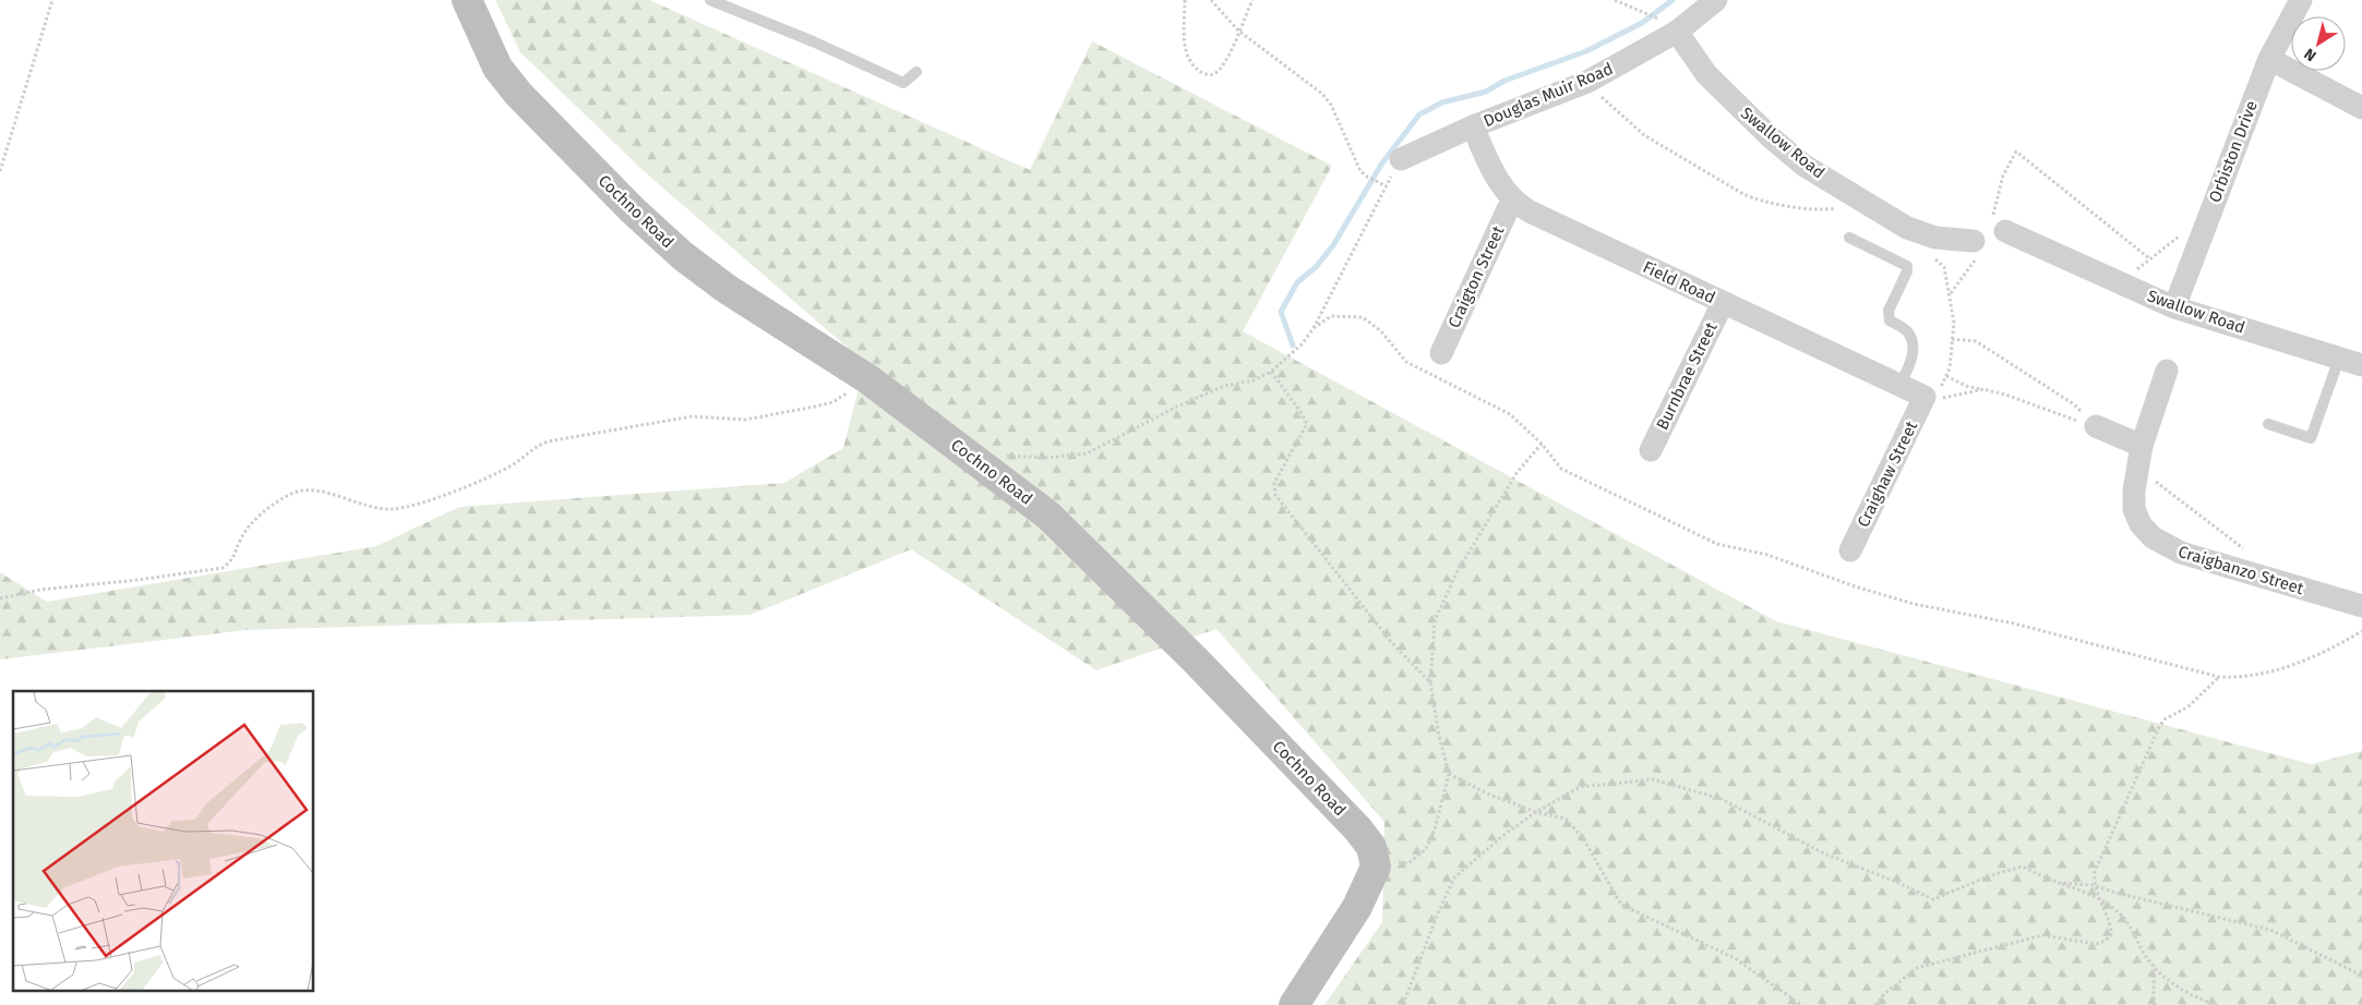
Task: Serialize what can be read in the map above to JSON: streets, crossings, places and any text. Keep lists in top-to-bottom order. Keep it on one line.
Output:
{"streets":{"street":["Douglas Muir Road","Swallow Road","Orbiston Drive","Cochno Road","Craigton Street","Field Road","Burnbrae Street","Craighaw Street","Craigbanzo Street"]},"crossings":[["Douglas Muir Road","Swallow Road"],["Douglas Muir Road","Field Road"],["Swallow Road","Orbiston Drive"],["Craigton Street","Field Road"],["Field Road","Burnbrae Street"],["Field Road","Craighaw Street"]],"north":"bottom left"}
